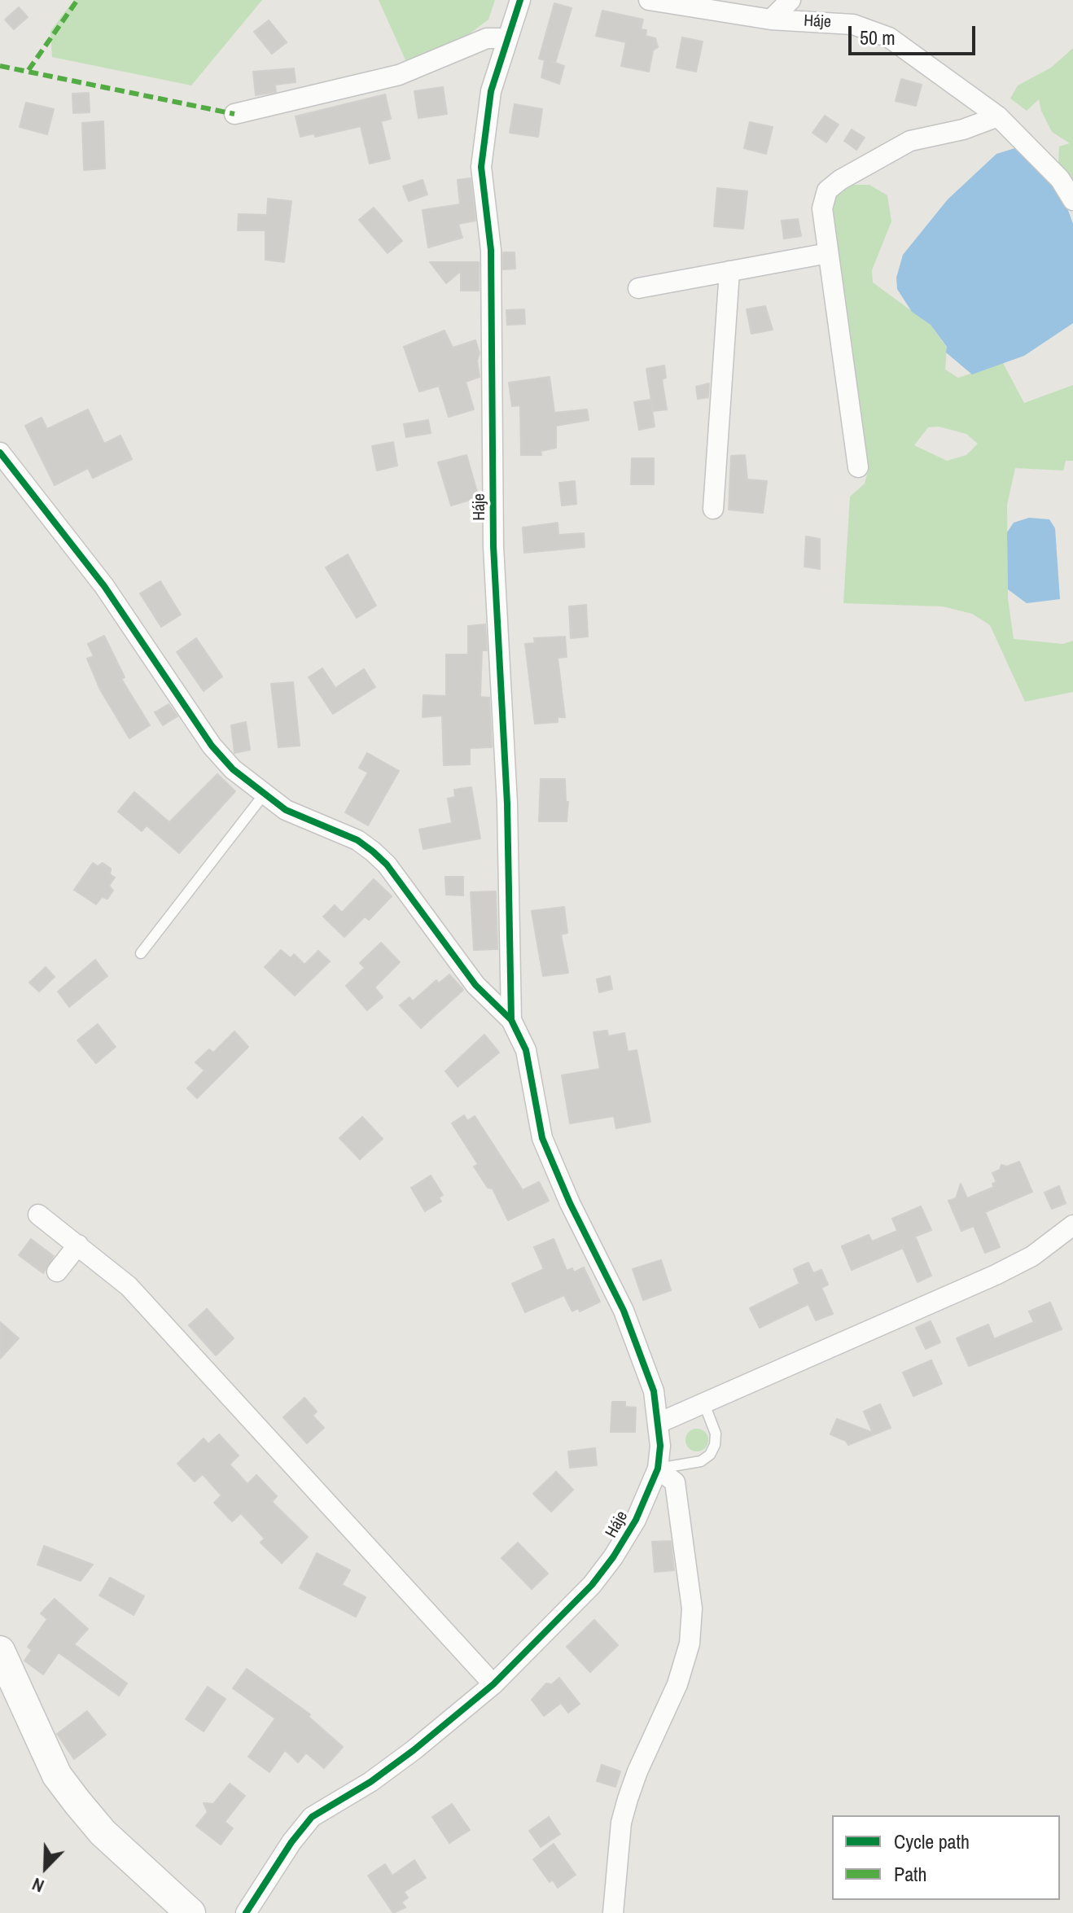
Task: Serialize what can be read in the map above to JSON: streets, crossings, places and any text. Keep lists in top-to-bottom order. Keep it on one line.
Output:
{"streets":{"street":["Háje"]},"legend":["Cycle path","Path"],"scale_bar":"50 m","north":"bottom left"}
